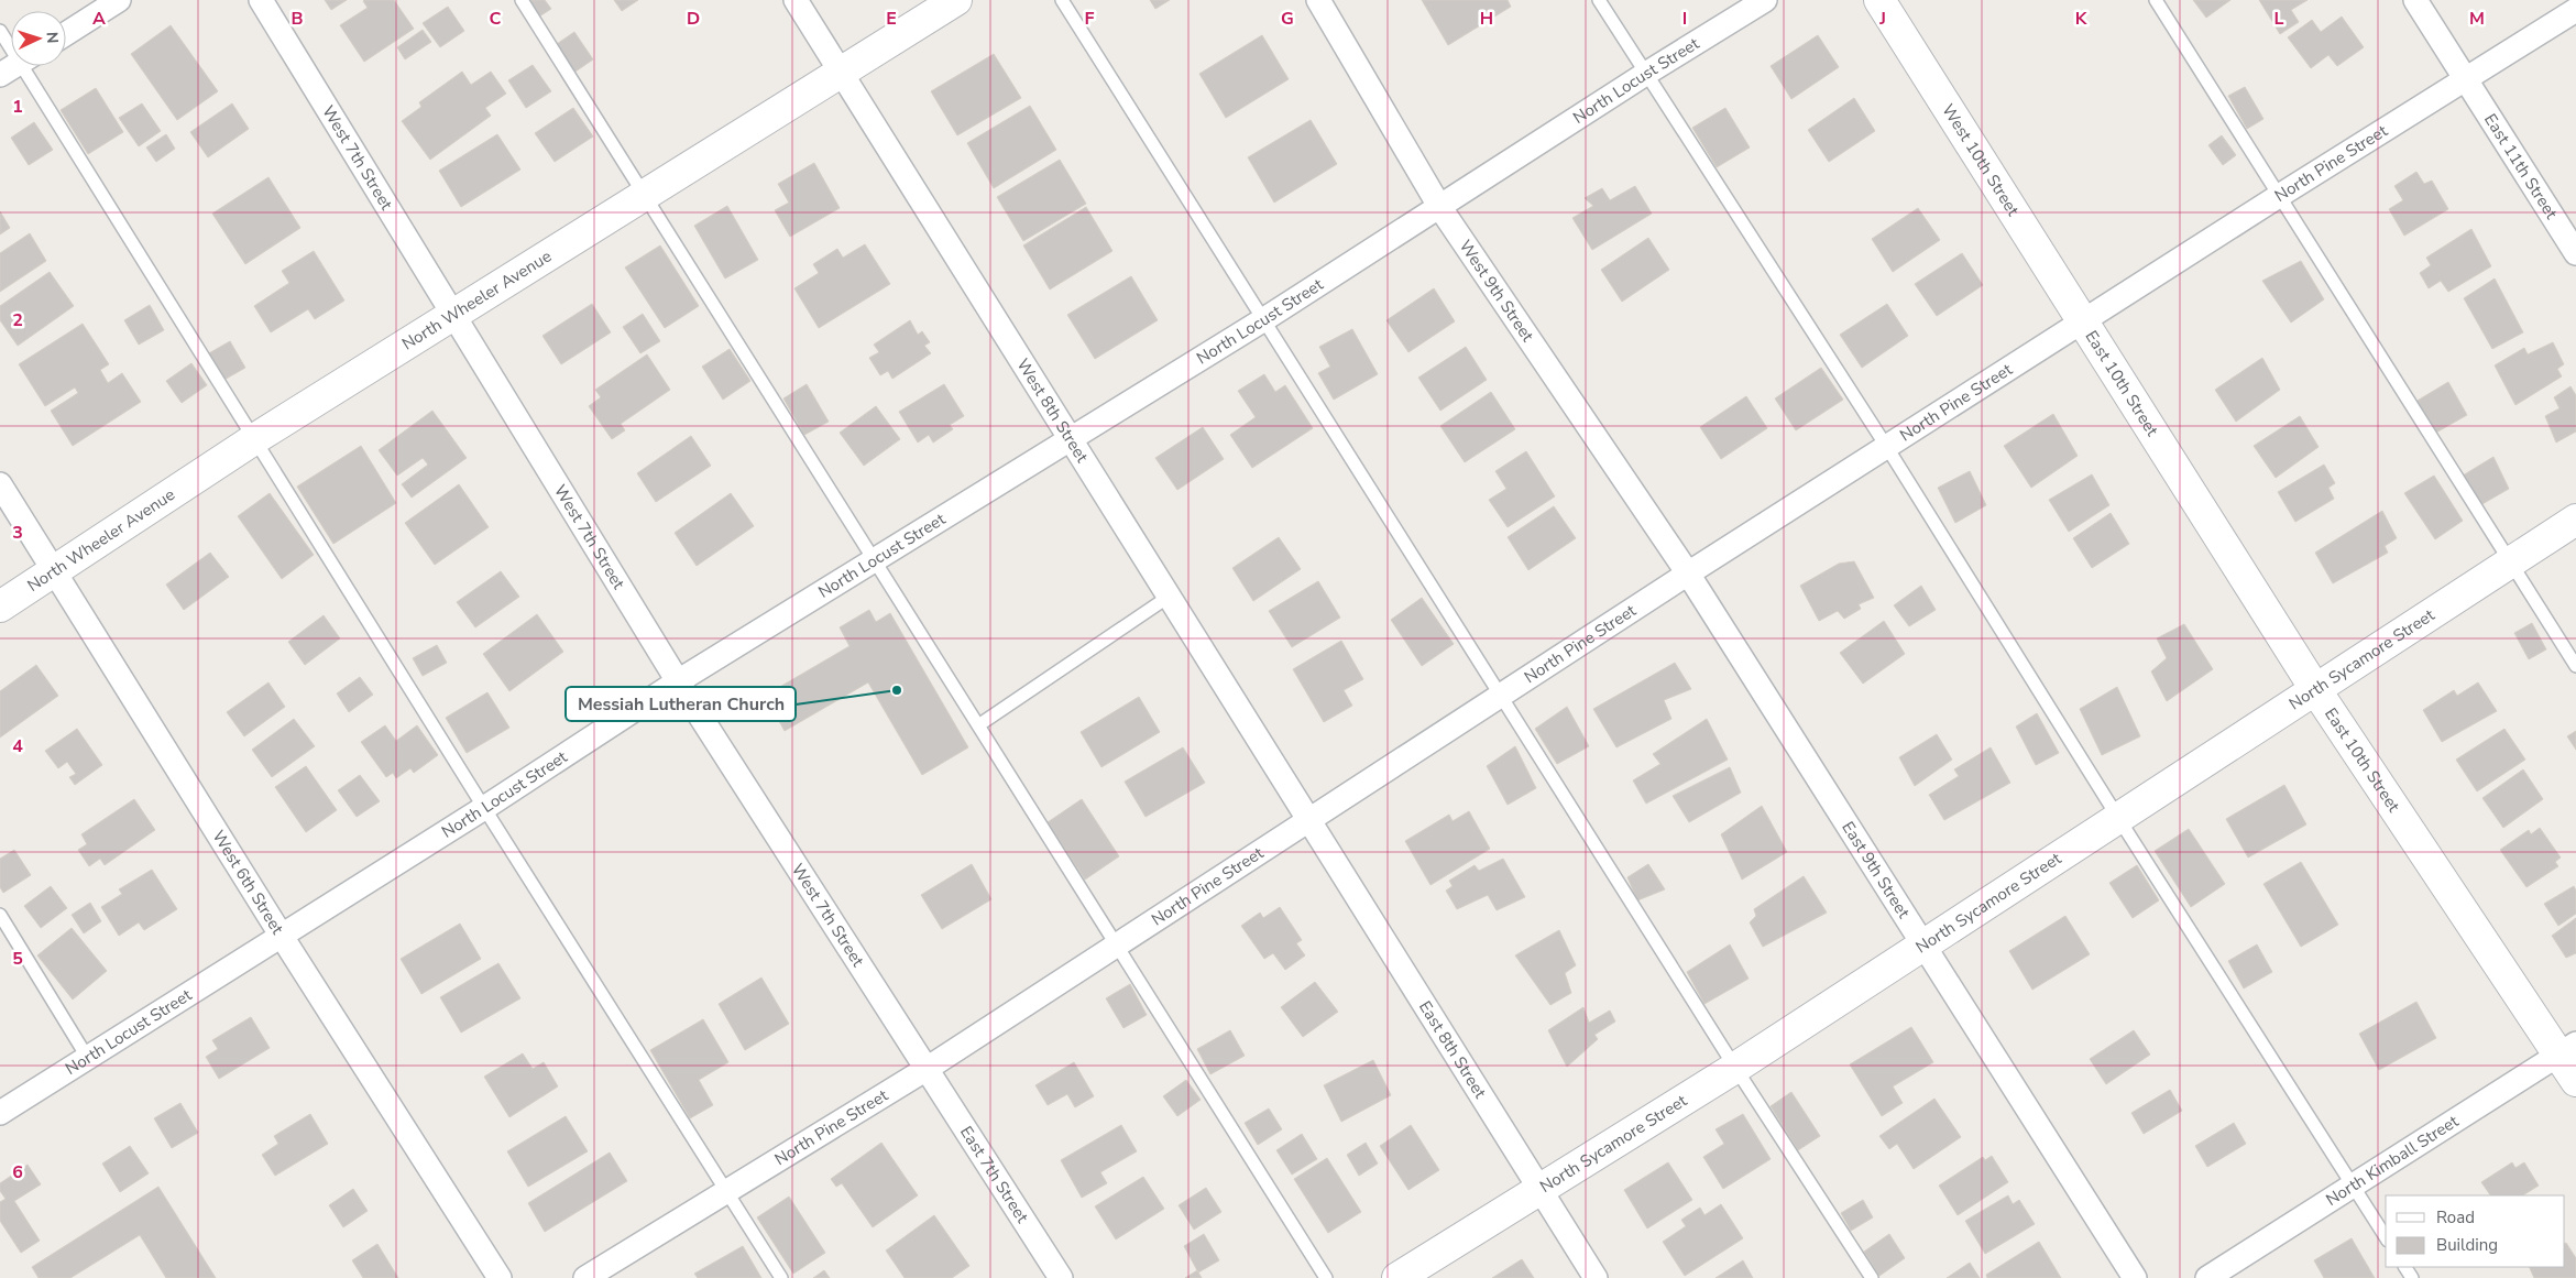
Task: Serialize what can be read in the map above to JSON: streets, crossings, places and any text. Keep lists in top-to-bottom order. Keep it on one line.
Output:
{"streets":{"street":["North Locust Street","West 7th Street","West 10th Street","North Pine Street","East 11th Street","West 9th Street","North Wheeler Avenue","East 10th Street","West 8th Street","North Sycamore Street","East 9th Street","West 6th Street","East 8th Street","North Kimball Street","East 7th Street"]},"crossings":[["North Locust Street","West 7th Street"],["North Locust Street","West 9th Street"],["North Locust Street","West 8th Street"],["North Locust Street","West 6th Street"],["West 7th Street","North Pine Street"],["West 7th Street","North Wheeler Avenue"],["West 7th Street","East 7th Street"],["West 10th Street","North Pine Street"],["West 10th Street","East 10th Street"],["North Pine Street","East 11th Street"],["North Pine Street","West 9th Street"],["North Pine Street","East 10th Street"],["North Pine Street","West 8th Street"],["North Pine Street","East 9th Street"],["North Pine Street","East 8th Street"],["North Pine Street","East 7th Street"],["West 9th Street","East 9th Street"],["North Wheeler Avenue","West 8th Street"],["North Wheeler Avenue","West 6th Street"],["East 10th Street","North Sycamore Street"],["East 10th Street","North Kimball Street"],["West 8th Street","East 8th Street"],["North Sycamore Street","East 9th Street"],["North Sycamore Street","East 8th Street"]],"places":["Messiah Lutheran Church"],"legend":["Road","Building"],"north":"right","grid":{"columns":["A","B","C","D","E","F","G","H","I","J","K","L","M"],"rows":["1","2","3","4","5","6"]}}
